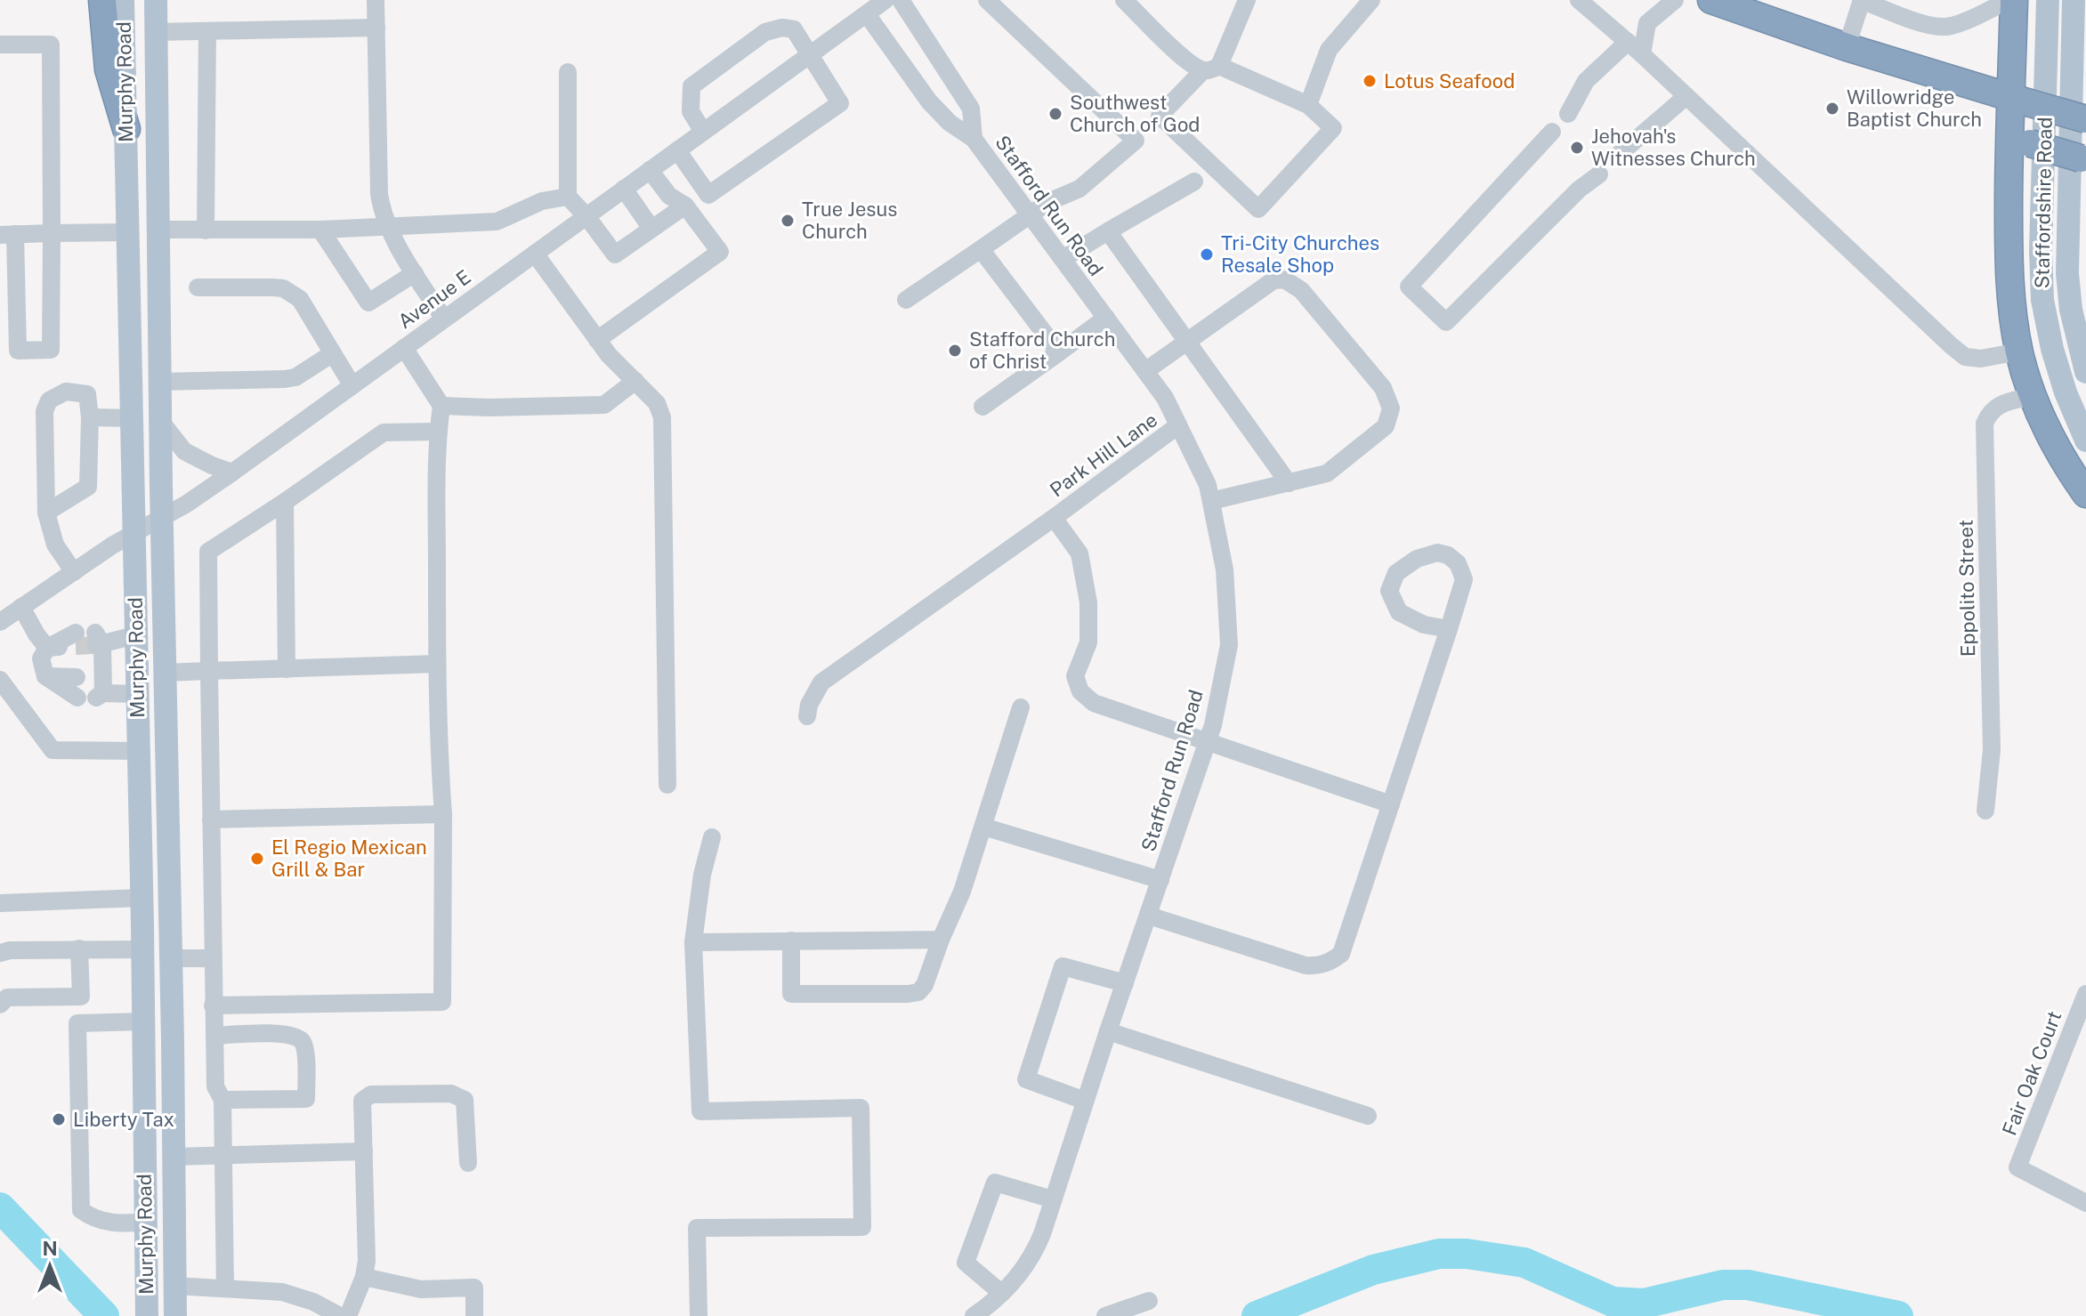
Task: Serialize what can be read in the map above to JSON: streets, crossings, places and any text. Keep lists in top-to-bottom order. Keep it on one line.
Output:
{"streets":{"main road":["Murphy Road","Staffordshire Road"],"street":["Stafford Run Road","Avenue E","Park Hill Lane","Eppolito Street","Fair Oak Court"]},"crossings":[["Murphy Road","Avenue E"],["Stafford Run Road","Avenue E"],["Stafford Run Road","Park Hill Lane"]],"places":["Lotus Seafood","Willowridge Baptist Church","Southwest Church of God","Jehovah's Witnesses Church","True Jesus Church","Tri-City Churches Resale Shop","Stafford Church of Christ","El Regio Mexican Grill & Bar","Liberty Tax"],"north":"top"}
